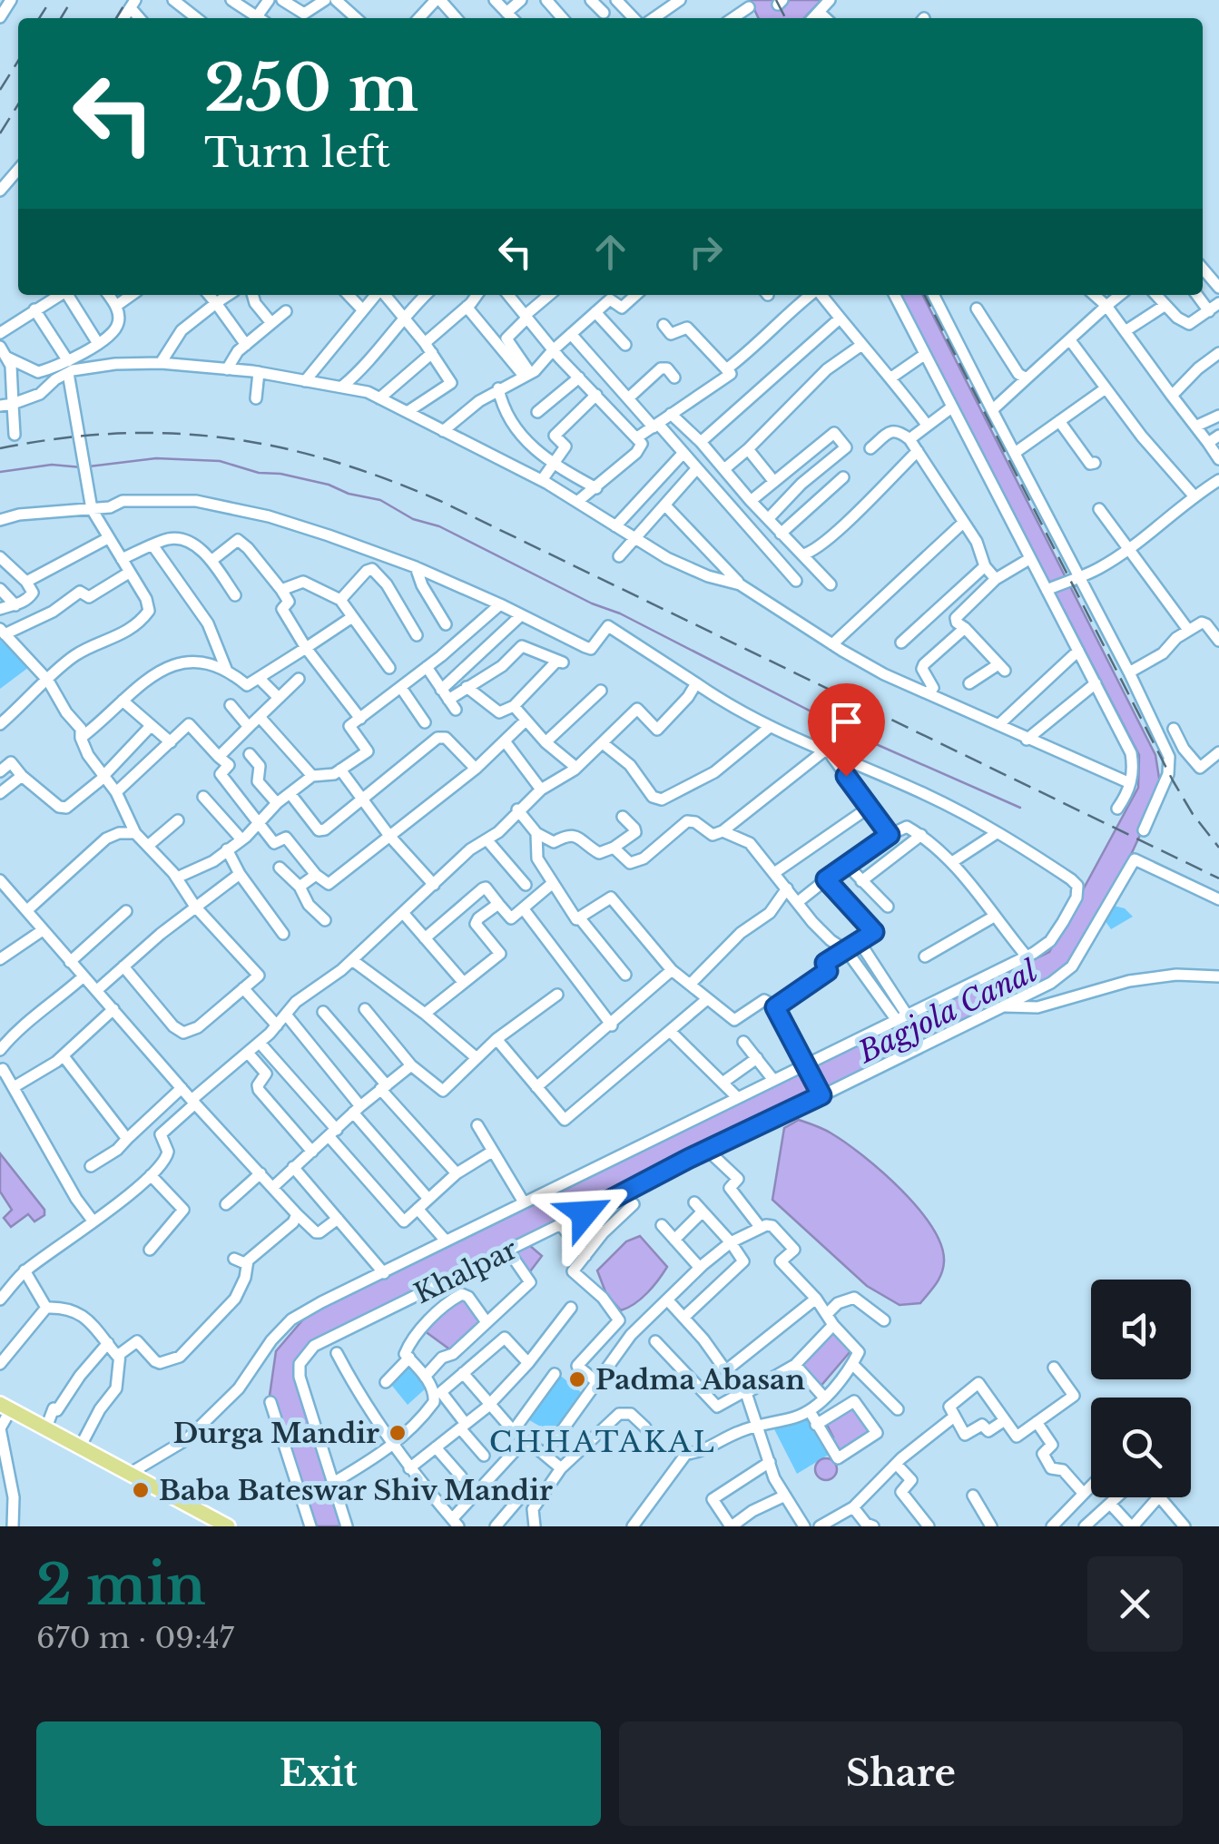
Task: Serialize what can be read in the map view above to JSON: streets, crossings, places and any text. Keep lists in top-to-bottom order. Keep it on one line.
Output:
{"streets":{"street":["Khalpar"]},"districts":["CHHATAKAL"],"water":["Bagjola Canal"],"places":["Padma Abasan","Durga Mandir","Baba Bateswar Shiv Mandir"],"page":{"turn":["250 m","Turn left"],"heading":["2 min","670 m · 09:47"],"buttons":["Exit","Share"]}}
